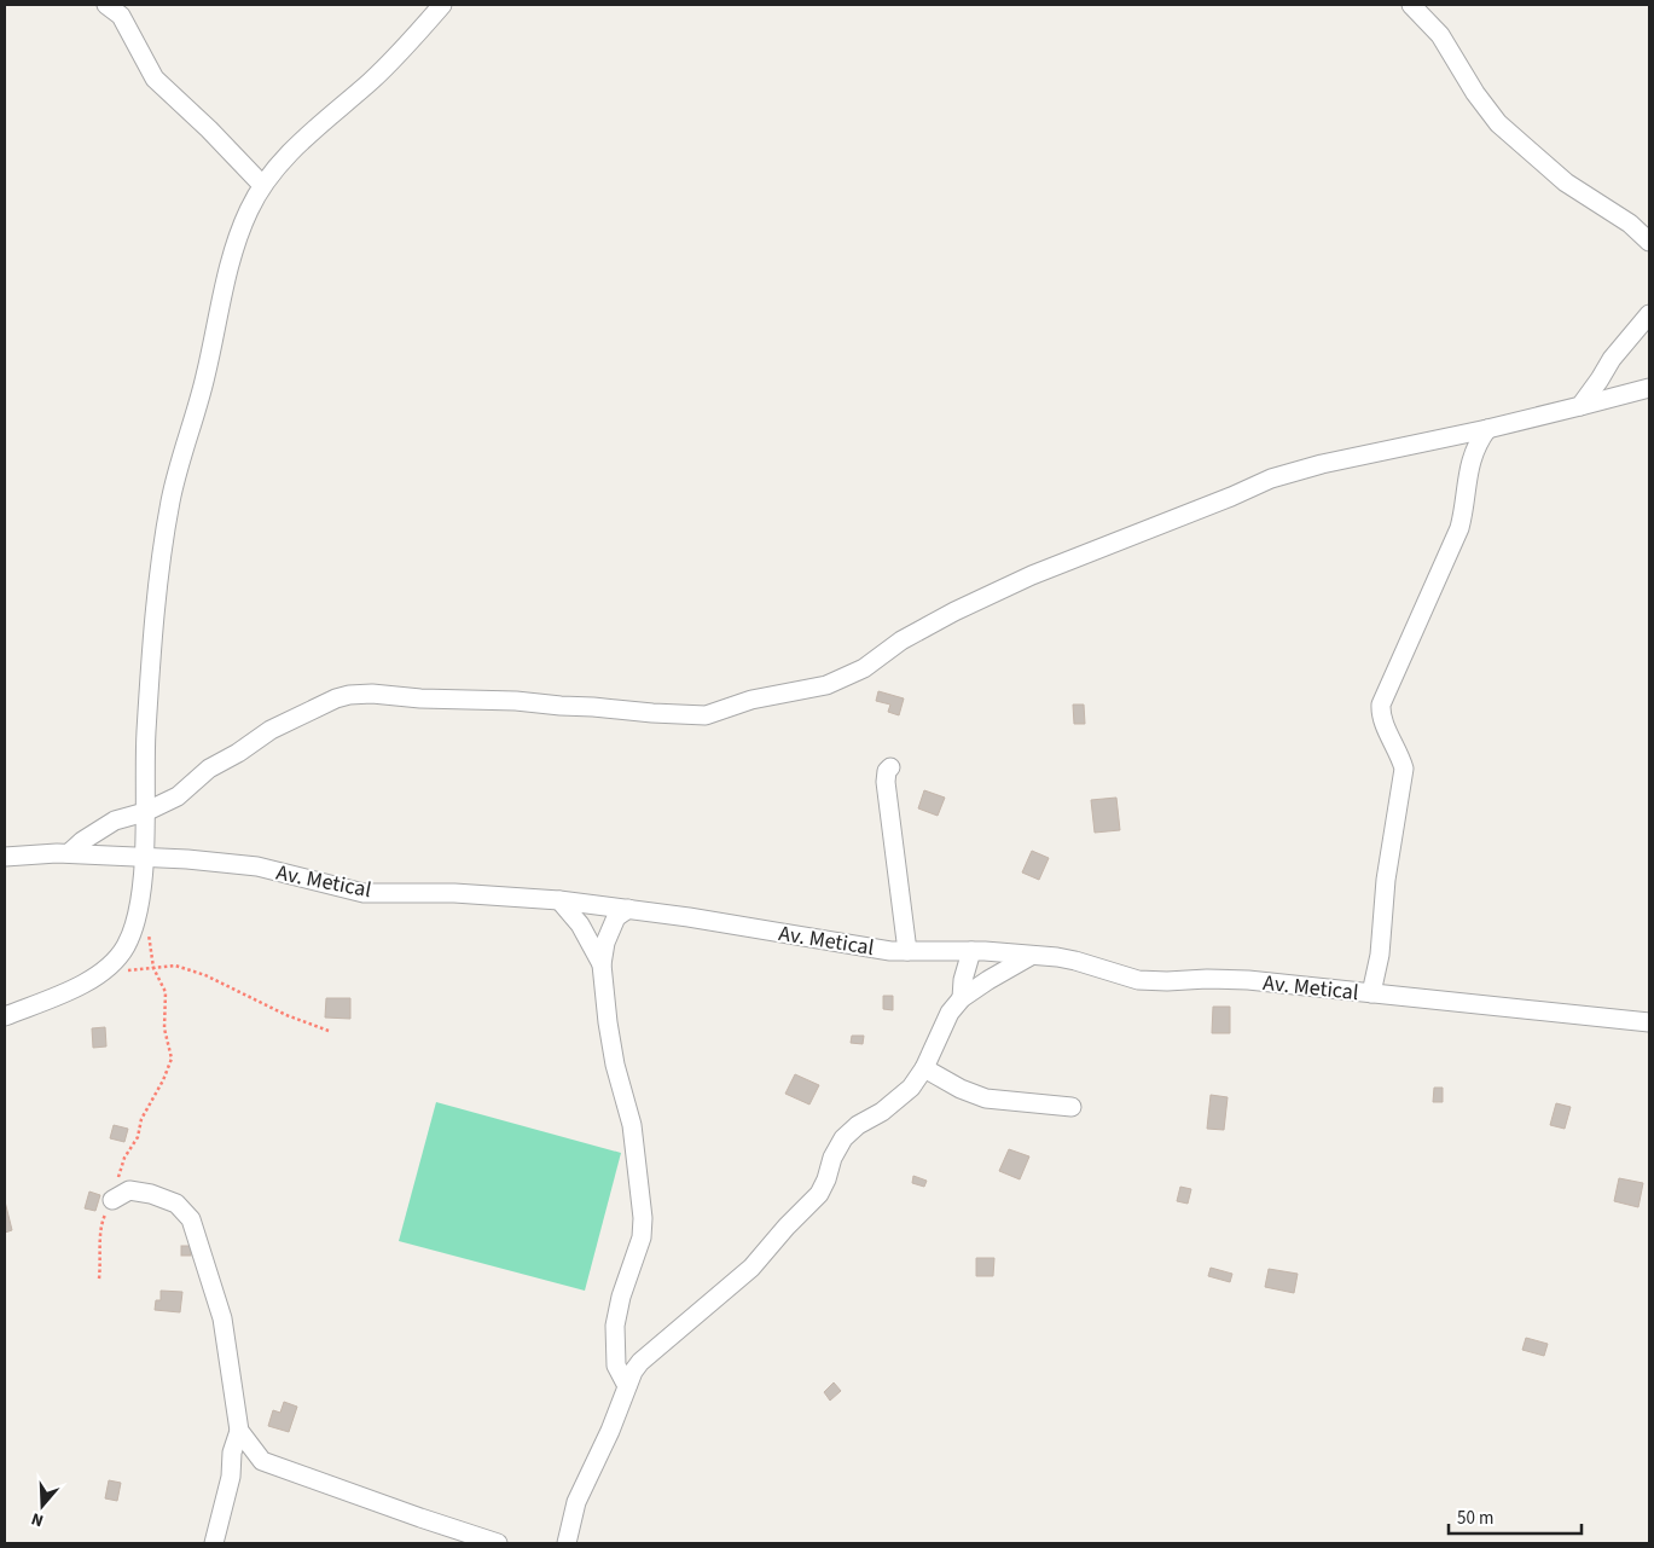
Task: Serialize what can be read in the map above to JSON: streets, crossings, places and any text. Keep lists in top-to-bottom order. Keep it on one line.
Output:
{"streets":{"street":["Av. Metical"]},"scale_bar":"50 m","north":"bottom"}
